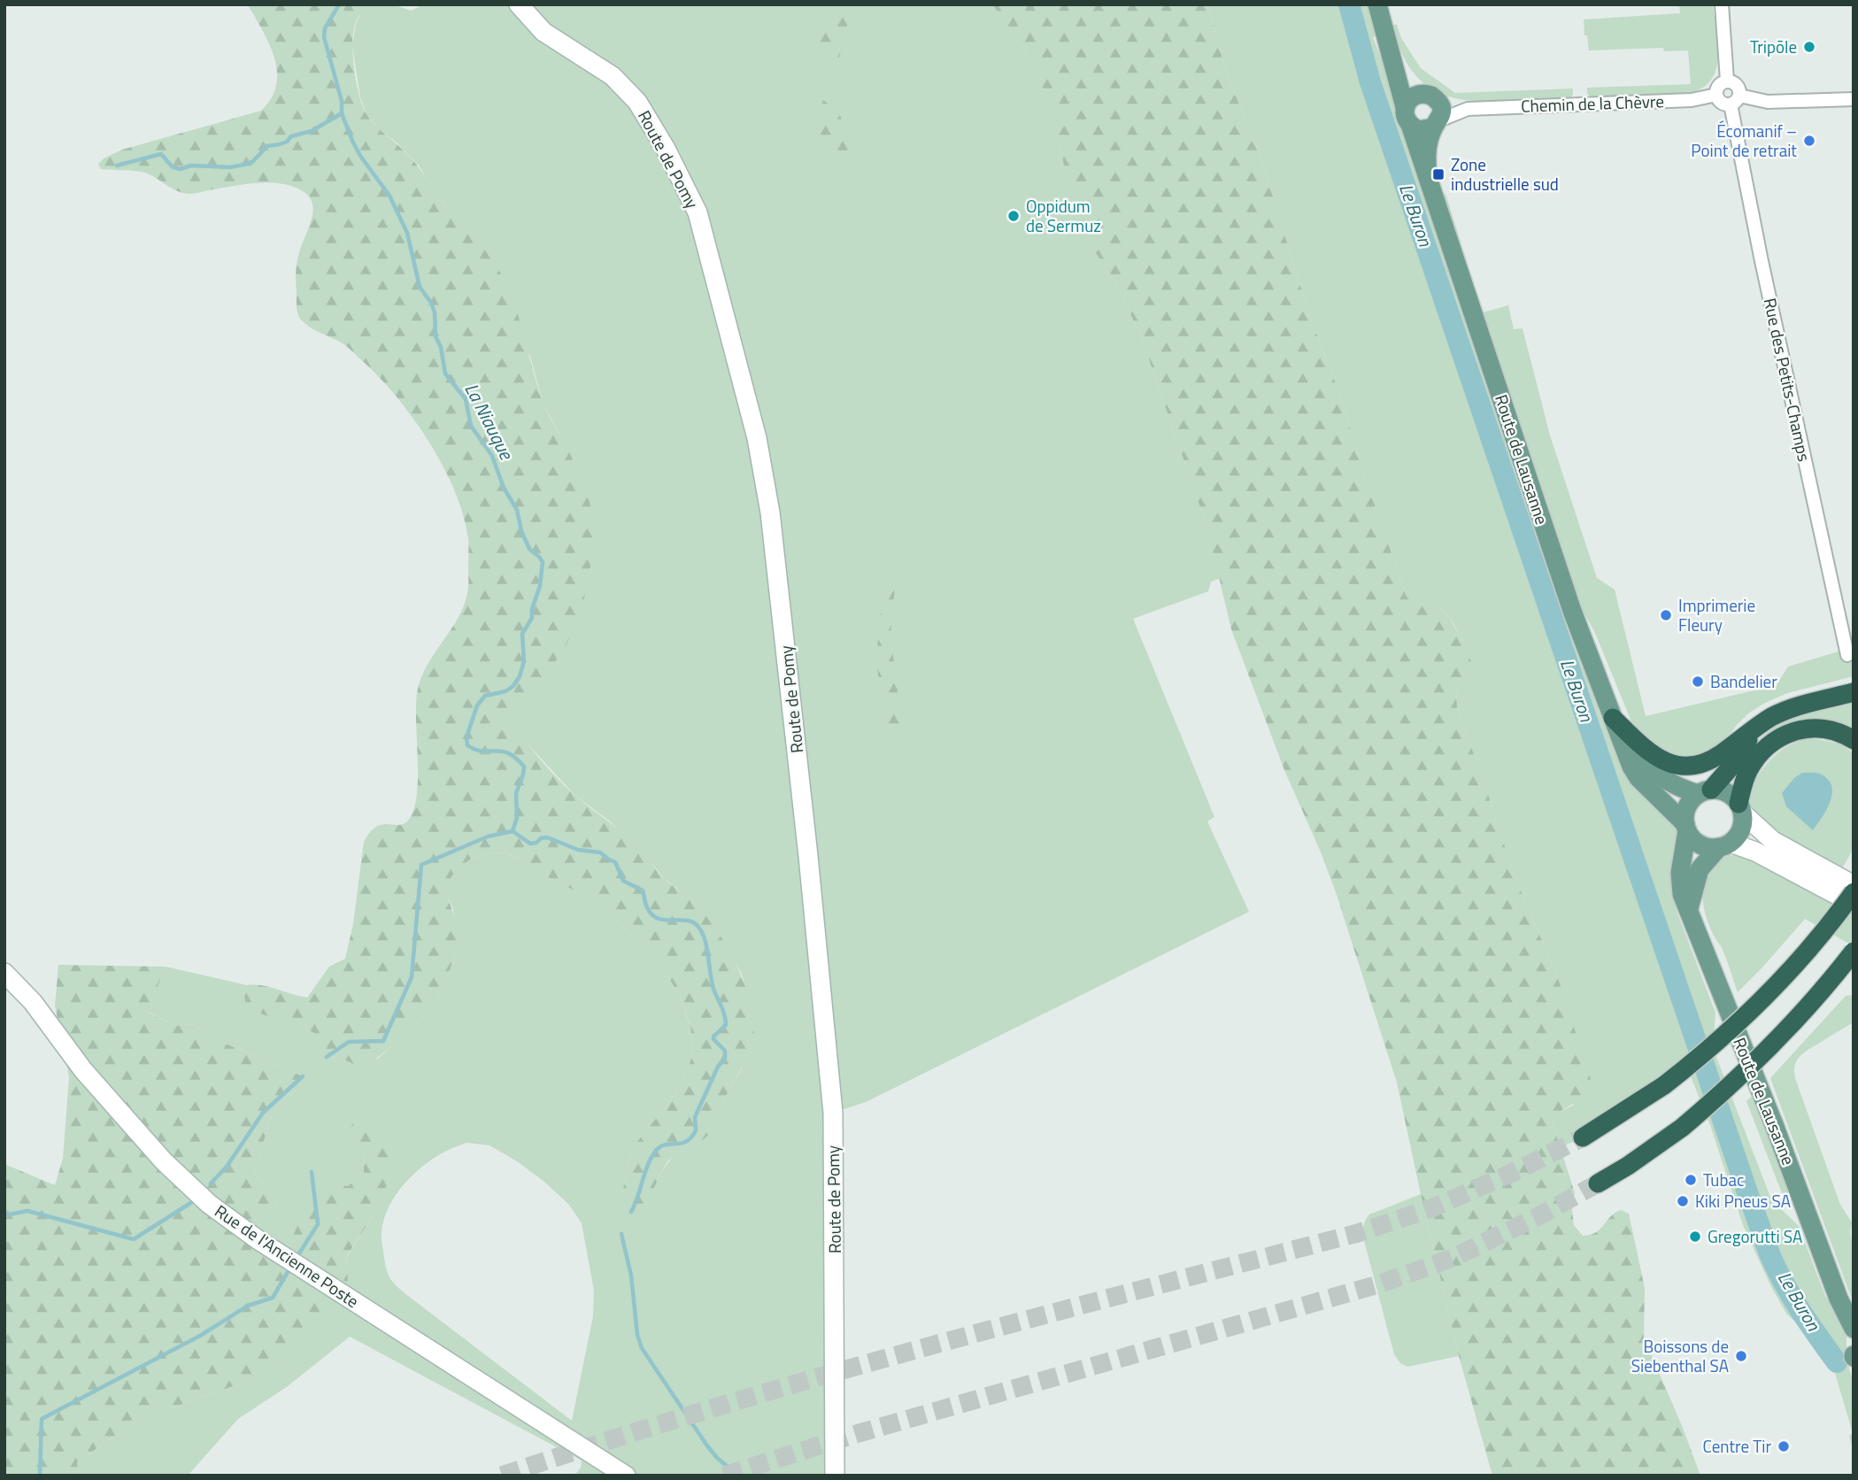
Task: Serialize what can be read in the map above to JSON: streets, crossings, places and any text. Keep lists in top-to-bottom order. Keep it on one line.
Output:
{"streets":{"main road":["Route de Lausanne"],"street":["Chemin de la Chèvre","Route de Pomy","Rue des Petits-Champs","Rue de l'Ancienne Poste"]},"crossings":[["Chemin de la Chèvre","Rue des Petits-Champs"],["Chemin de la Chèvre","Route de Lausanne"]],"water":["Le Buron","La Niauque"],"places":{"other":["Tripōle","Écomanif – Point de retrait","Oppidum de Sermuz","Imprimerie Fleury","Bandelier","Tubac","Kiki Pneus SA","Gregorutti SA","Boissons de Siebenthal SA","Centre Tir"],"transit":["Zone industrielle sud"]}}
